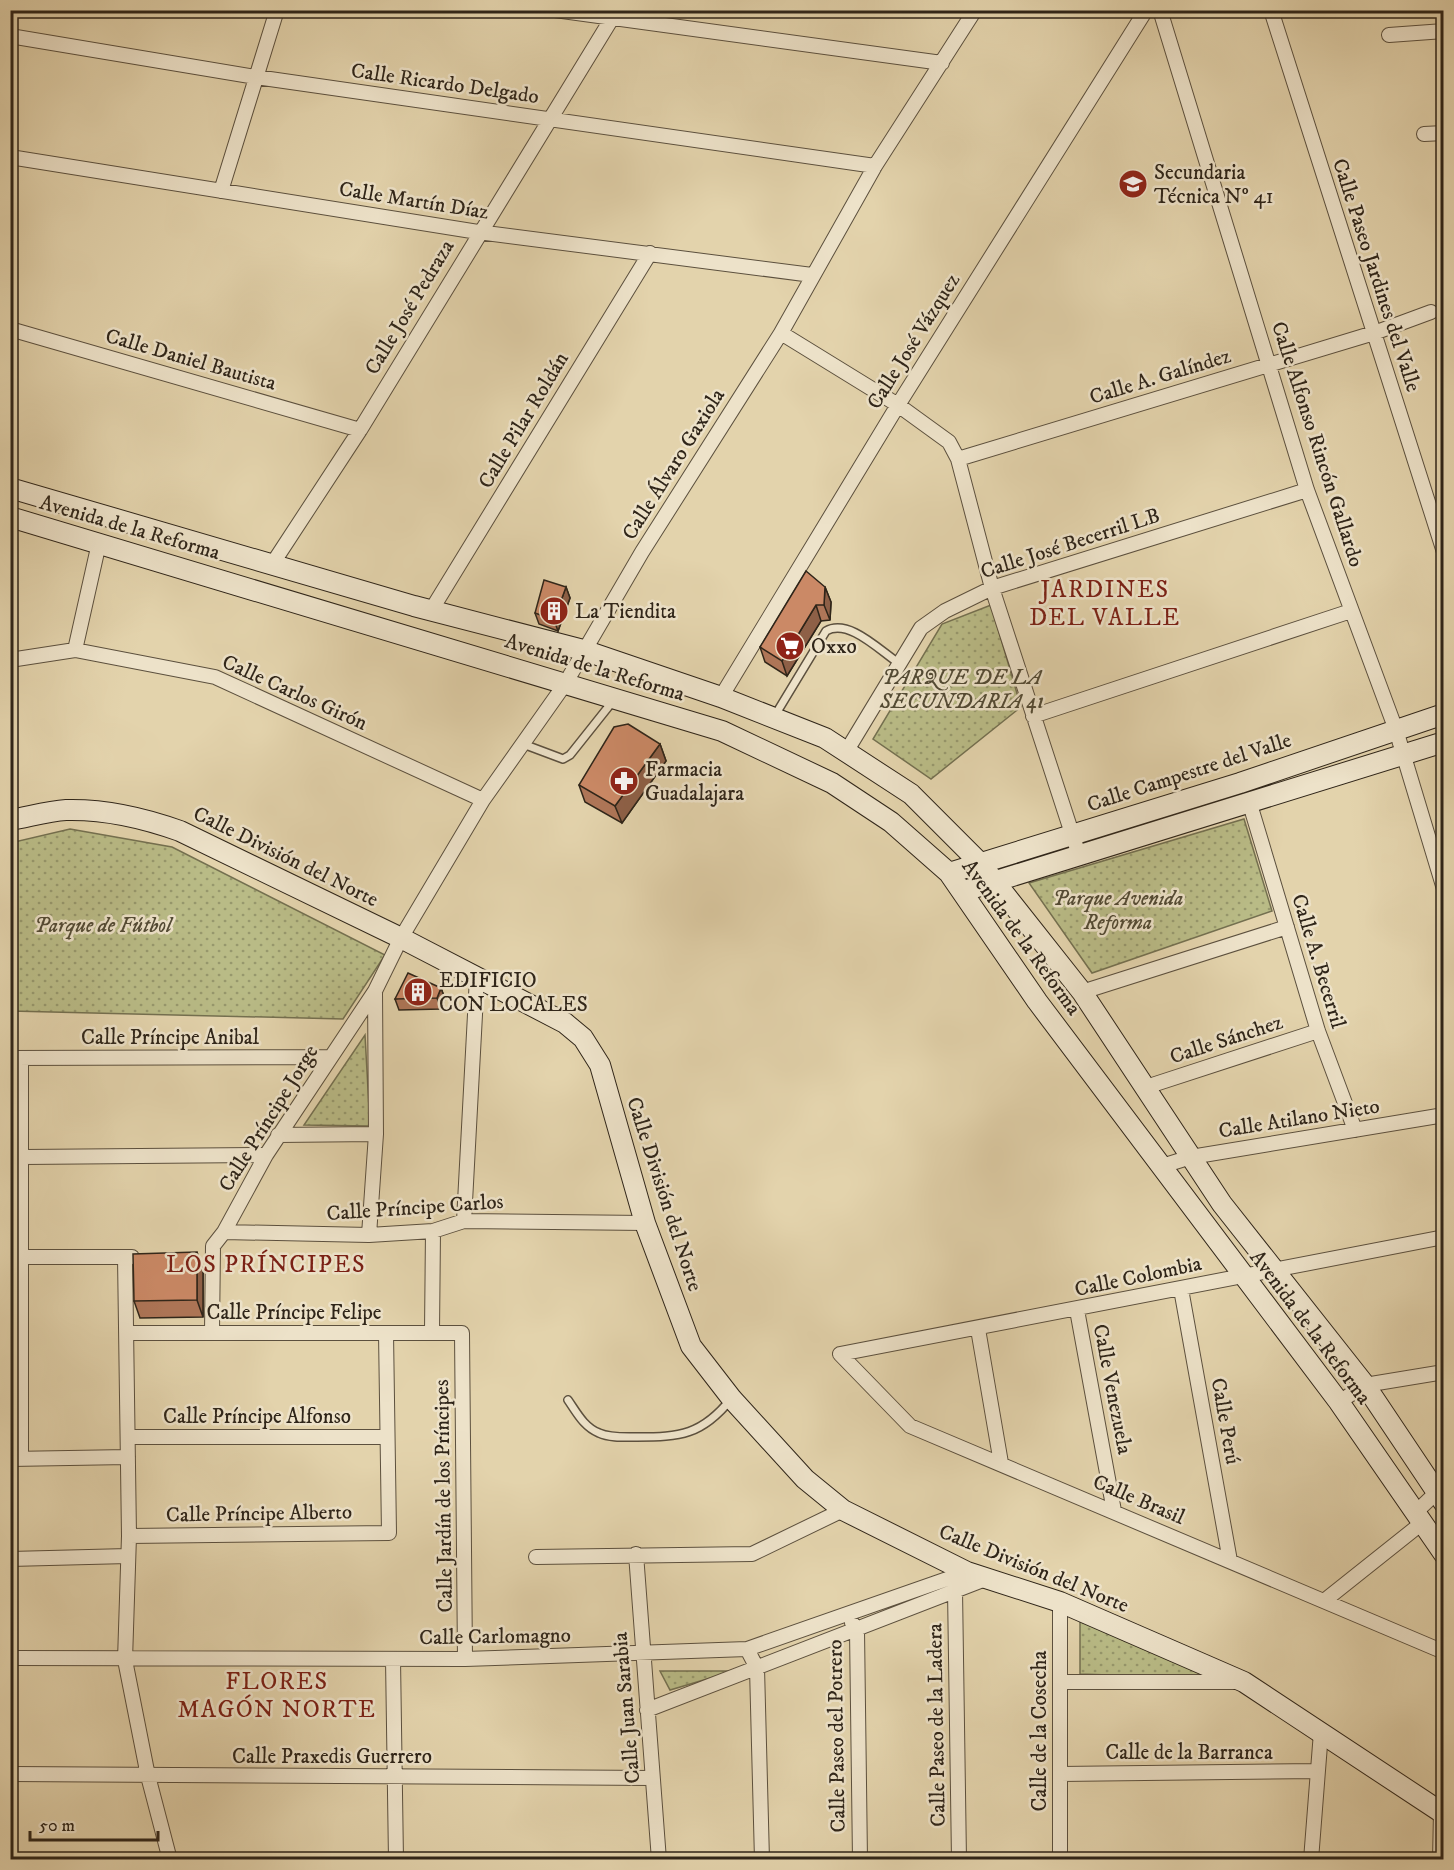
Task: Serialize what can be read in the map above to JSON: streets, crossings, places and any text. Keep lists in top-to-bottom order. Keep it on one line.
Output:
{"streets":{"main road":["Avenida de la Reforma","Calle Campestre del Valle","Calle División del Norte"],"street":["Calle Ricardo Delgado","Calle Martín Díaz","Calle Paseo Jardines del Valle","Calle José Pedraza","Calle José Vázquez","Calle Daniel Bautista","Calle A. Galíndez","Calle Pilar Roldán","Calle Alfonso Rincón Gallardo","Calle Álvaro Gaxiola","Calle José Becerril LB","Calle Carlos Girón","Calle A. Becerril","Calle Príncipe Anibal","Calle Sánchez","Calle Príncipe Jorge","Calle Atilano Nieto","Calle Príncipe Carlos","Calle Colombia","Calle Príncipe Felipe","Calle Venezuela","Calle Príncipe Alfonso","Calle Perú","Calle Jardín de los Príncipes","Calle Brasil","Calle Príncipe Alberto","Calle Carlomagno","Calle Juan Sarabia","Calle Paseo de la Ladera","Calle de la Cosecha","Calle Paseo del Potrero","Calle de la Barranca","Calle Praxedis Guerrero"]},"crossings":[["Calle Ricardo Delgado","Calle José Pedraza"],["Calle Ricardo Delgado","Calle Álvaro Gaxiola"],["Calle Martín Díaz","Calle José Pedraza"],["Calle Martín Díaz","Calle Pilar Roldán"],["Calle Martín Díaz","Calle Álvaro Gaxiola"],["Calle Paseo Jardines del Valle","Calle A. Galíndez"],["Calle José Pedraza","Calle Daniel Bautista"],["Calle José Pedraza","Avenida de la Reforma"],["Calle José Vázquez","Avenida de la Reforma"],["Calle A. Galíndez","Calle Alfonso Rincón Gallardo"],["Calle Pilar Roldán","Avenida de la Reforma"],["Calle Alfonso Rincón Gallardo","Calle José Becerril LB"],["Calle Alfonso Rincón Gallardo","Calle Campestre del Valle"],["Calle Álvaro Gaxiola","Avenida de la Reforma"],["Calle Álvaro Gaxiola","Calle Carlos Girón"],["Calle Álvaro Gaxiola","Calle División del Norte"],["Calle Álvaro Gaxiola","Calle Príncipe Jorge"],["Avenida de la Reforma","Calle José Becerril LB"],["Avenida de la Reforma","Calle Campestre del Valle"],["Avenida de la Reforma","Calle Sánchez"],["Avenida de la Reforma","Calle Atilano Nieto"],["Avenida de la Reforma","Calle Colombia"],["Calle División del Norte","Calle Príncipe Jorge"],["Calle División del Norte","Calle Príncipe Carlos"],["Calle División del Norte","Calle Carlomagno"],["Calle División del Norte","Calle de la Cosecha"],["Calle A. Becerril","Calle Sánchez"],["Calle A. Becerril","Calle Atilano Nieto"],["Calle Príncipe Anibal","Calle Príncipe Jorge"],["Calle Príncipe Jorge","Calle Príncipe Carlos"],["Calle Príncipe Jorge","Calle Príncipe Felipe"],["Calle Colombia","Calle Venezuela"],["Calle Colombia","Calle Perú"],["Calle Colombia","Calle Brasil"],["Calle Príncipe Felipe","Calle Jardín de los Príncipes"],["Calle Venezuela","Calle Brasil"],["Calle Príncipe Alfonso","Calle Príncipe Alberto"],["Calle Perú","Calle Brasil"],["Calle Jardín de los Príncipes","Calle Carlomagno"],["Calle Carlomagno","Calle Juan Sarabia"],["Calle Carlomagno","Calle Paseo del Potrero"],["Calle Juan Sarabia","Calle Praxedis Guerrero"],["Calle de la Cosecha","Calle de la Barranca"]],"districts":["JARDINES DEL VALLE","LOS PRÍNCIPES","FLORES MAGÓN NORTE"],"parks":["PARQUE DE LA SECUNDARIA 41","Parque Avenida Reforma","Parque de Fútbol"],"places":{"school or university":["Secundaria Técnica Nº 41"],"building":["La Tiendita","EDIFICIO CON LOCALES"],"supermarket":["Oxxo"],"pharmacy":["Farmacia Guadalajara"]},"scale_bar":"50 m"}
